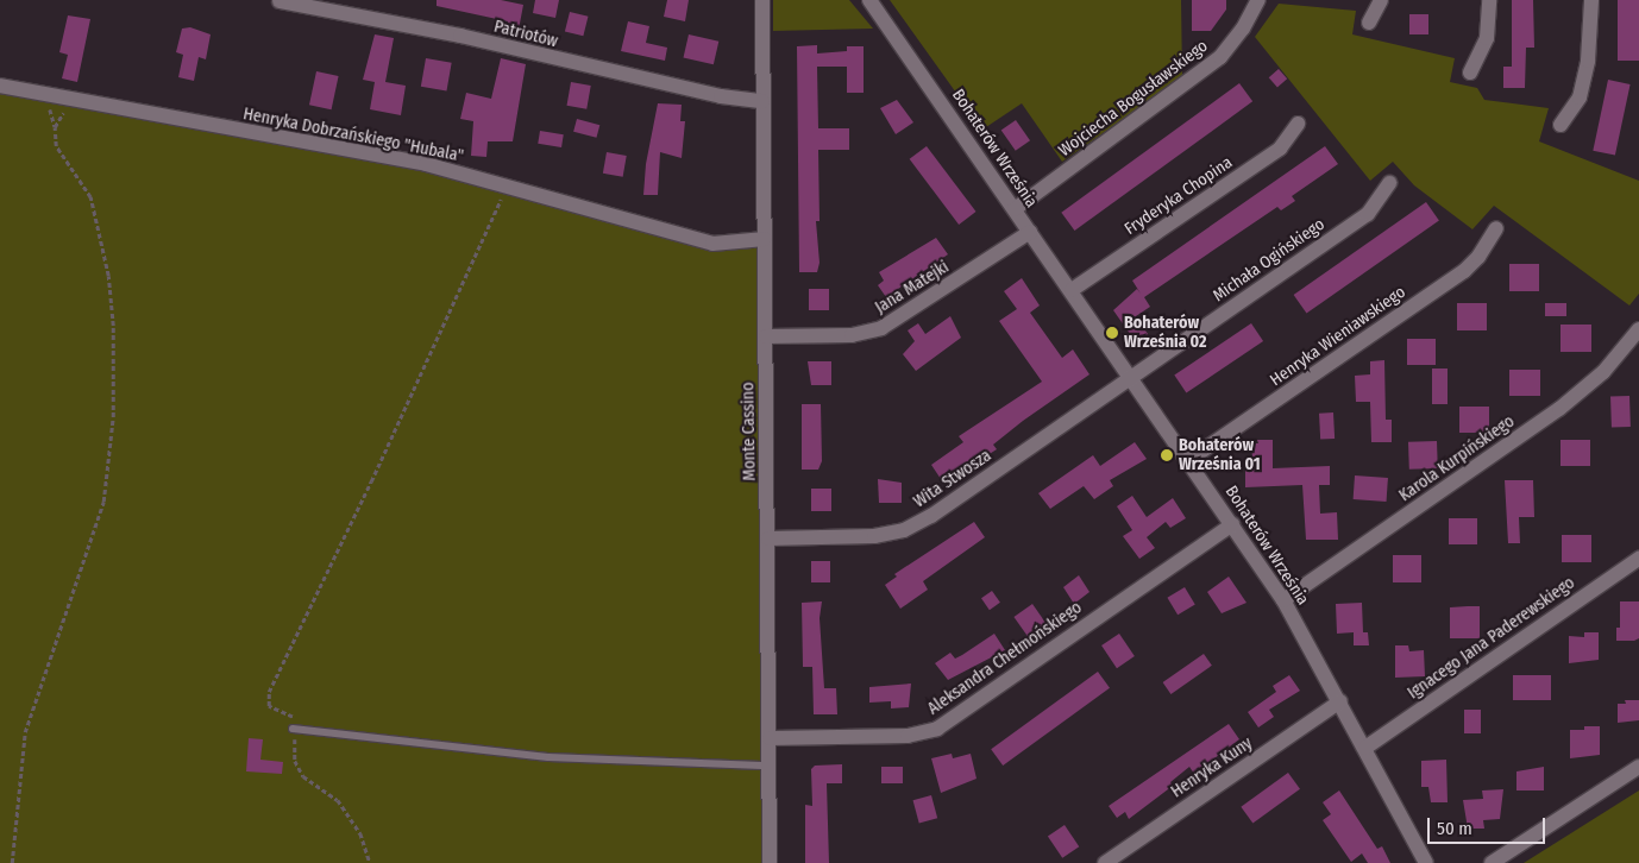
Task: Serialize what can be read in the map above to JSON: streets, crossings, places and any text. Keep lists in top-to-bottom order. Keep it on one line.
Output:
{"streets":{"street":["Patriotów","Wojciecha Bogusławskiego","Henryka Dobrzańskiego \"Hubala\"","Bohaterów Września","Fryderyka Chopina","Michała Ogińskiego","Jana Matejki","Henryka Wieniawskiego","Monte Cassino","Karola Kurpińskiego","Wita Stwosza","Ignacego Jana Paderewskiego","Aleksandra Chełmońskiego","Henryka Kuny"]},"crossings":[["Patriotów","Monte Cassino"],["Wojciecha Bogusławskiego","Bohaterów Września"],["Henryka Dobrzańskiego \"Hubala\"","Monte Cassino"],["Bohaterów Września","Fryderyka Chopina"],["Bohaterów Września","Michała Ogińskiego"],["Bohaterów Września","Jana Matejki"],["Bohaterów Września","Henryka Wieniawskiego"],["Bohaterów Września","Karola Kurpińskiego"],["Bohaterów Września","Wita Stwosza"],["Bohaterów Września","Ignacego Jana Paderewskiego"],["Bohaterów Września","Aleksandra Chełmońskiego"],["Bohaterów Września","Henryka Kuny"],["Michała Ogińskiego","Wita Stwosza"],["Jana Matejki","Monte Cassino"],["Monte Cassino","Wita Stwosza"],["Monte Cassino","Aleksandra Chełmońskiego"]],"places":["Bohaterów Września 02","Bohaterów Września 01"],"scale_bar":"50 m"}
